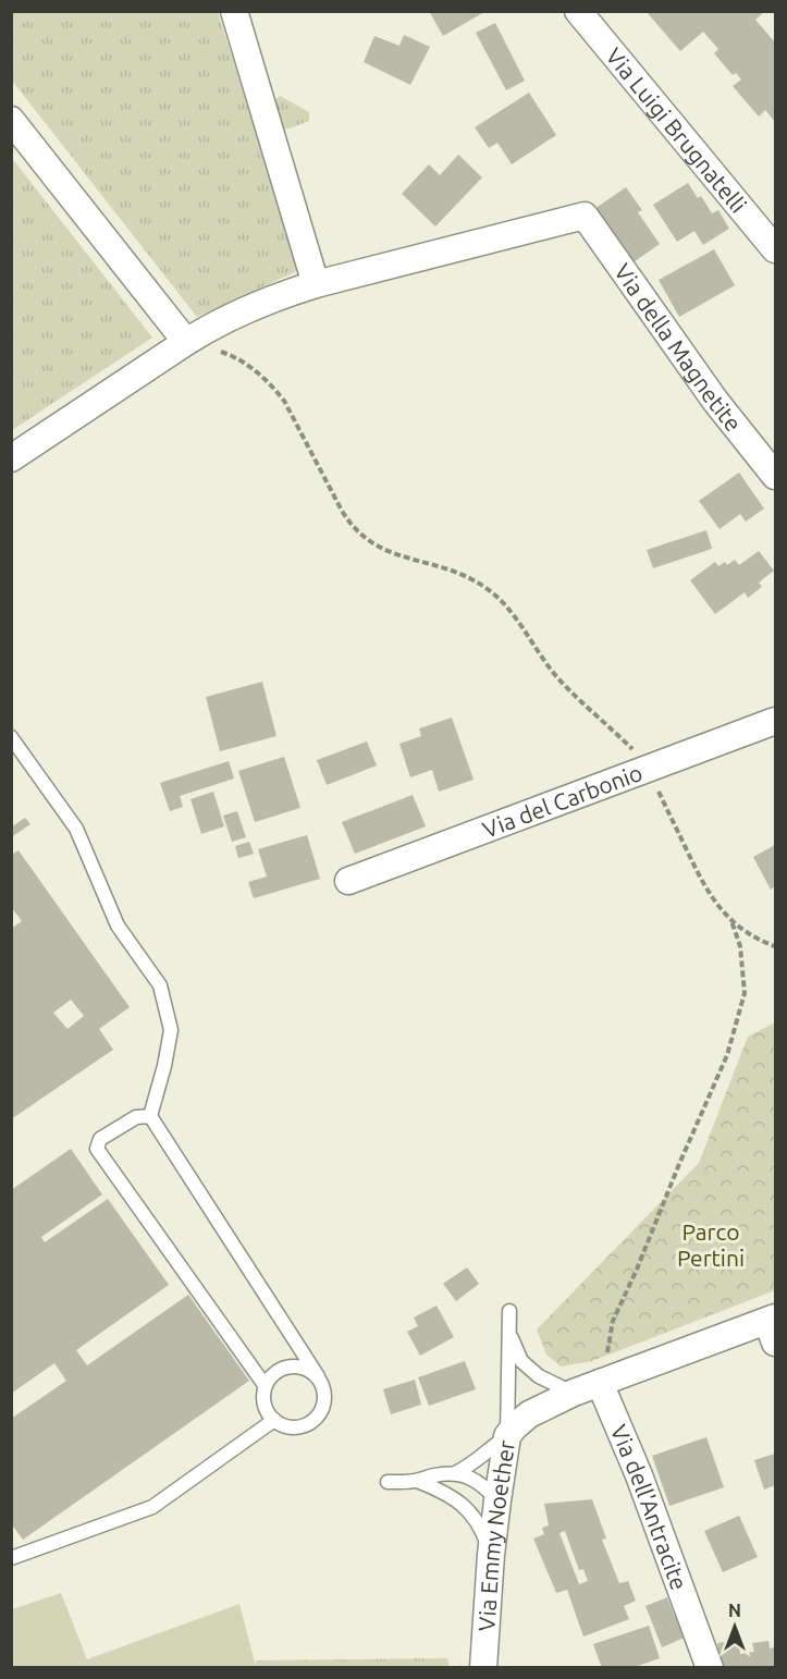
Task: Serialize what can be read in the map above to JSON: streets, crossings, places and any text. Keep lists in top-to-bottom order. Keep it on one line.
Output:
{"streets":{"street":["Via Luigi Brugnatelli","Via della Magnetite","Via del Carbonio","Via dell'Antracite","Via Emmy Noether"]},"crossings":[["Via dell'Antracite","Via Emmy Noether"]],"parks":["Parco Pertini"],"north":"top"}
